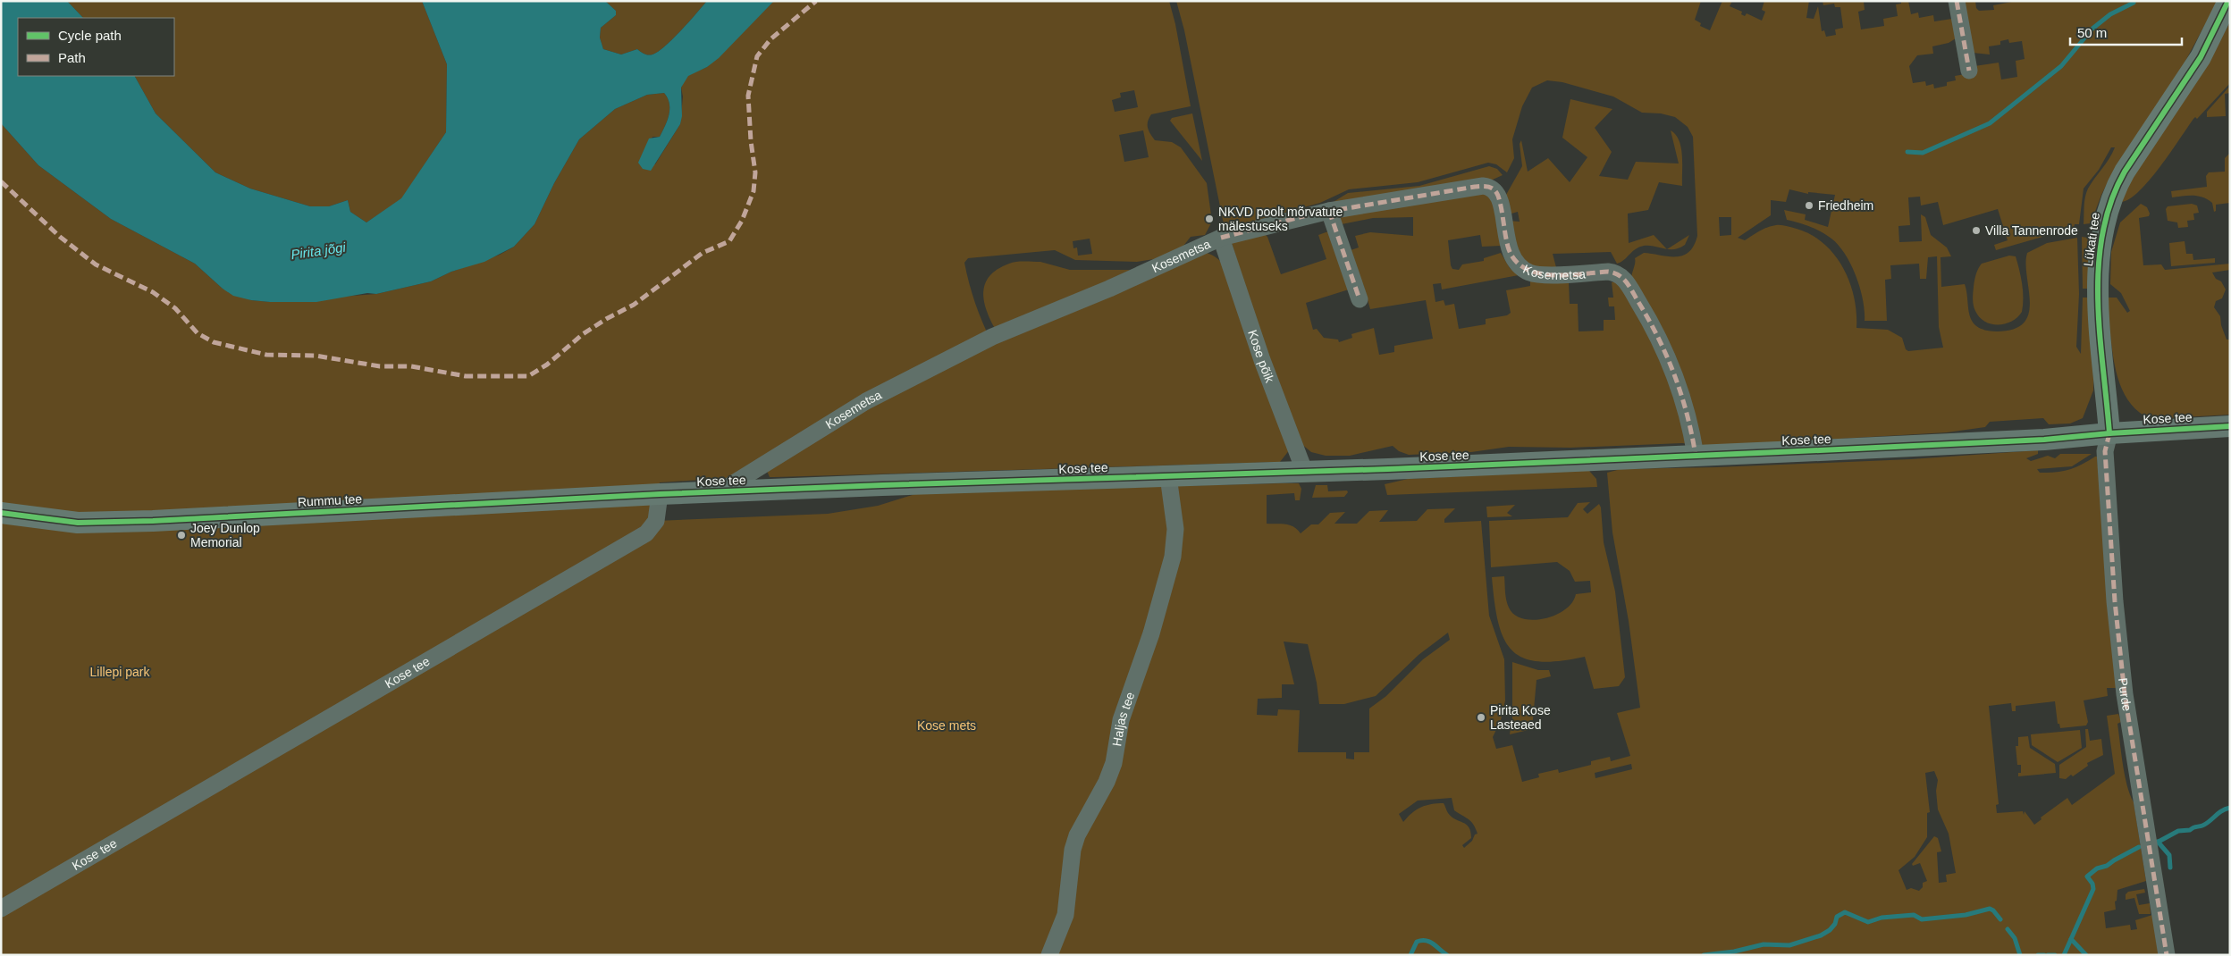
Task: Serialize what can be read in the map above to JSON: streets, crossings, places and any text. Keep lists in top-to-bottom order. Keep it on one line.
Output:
{"streets":{"main road":["Lükati tee","Kose tee","Rummu tee"],"street":["Kosemetsa","Kose põik","Purde","Haljas tee"]},"crossings":[["Lükati tee","Kose tee"],["Lükati tee","Purde"],["Kosemetsa","Kose põik"],["Kosemetsa","Kose tee"],["Kose põik","Kose tee"],["Kose tee","Rummu tee"],["Kose tee","Purde"],["Kose tee","Haljas tee"]],"water":["Pirita jõgi"],"parks":["Lillepi park","Kose mets"],"places":["Friedheim","NKVD poolt mõrvatute mälestuseks","Villa Tannenrode","Joey Dunlop Memorial","Pirita Kose Lasteaed"],"legend":["Cycle path","Path"],"scale_bar":"50 m"}
